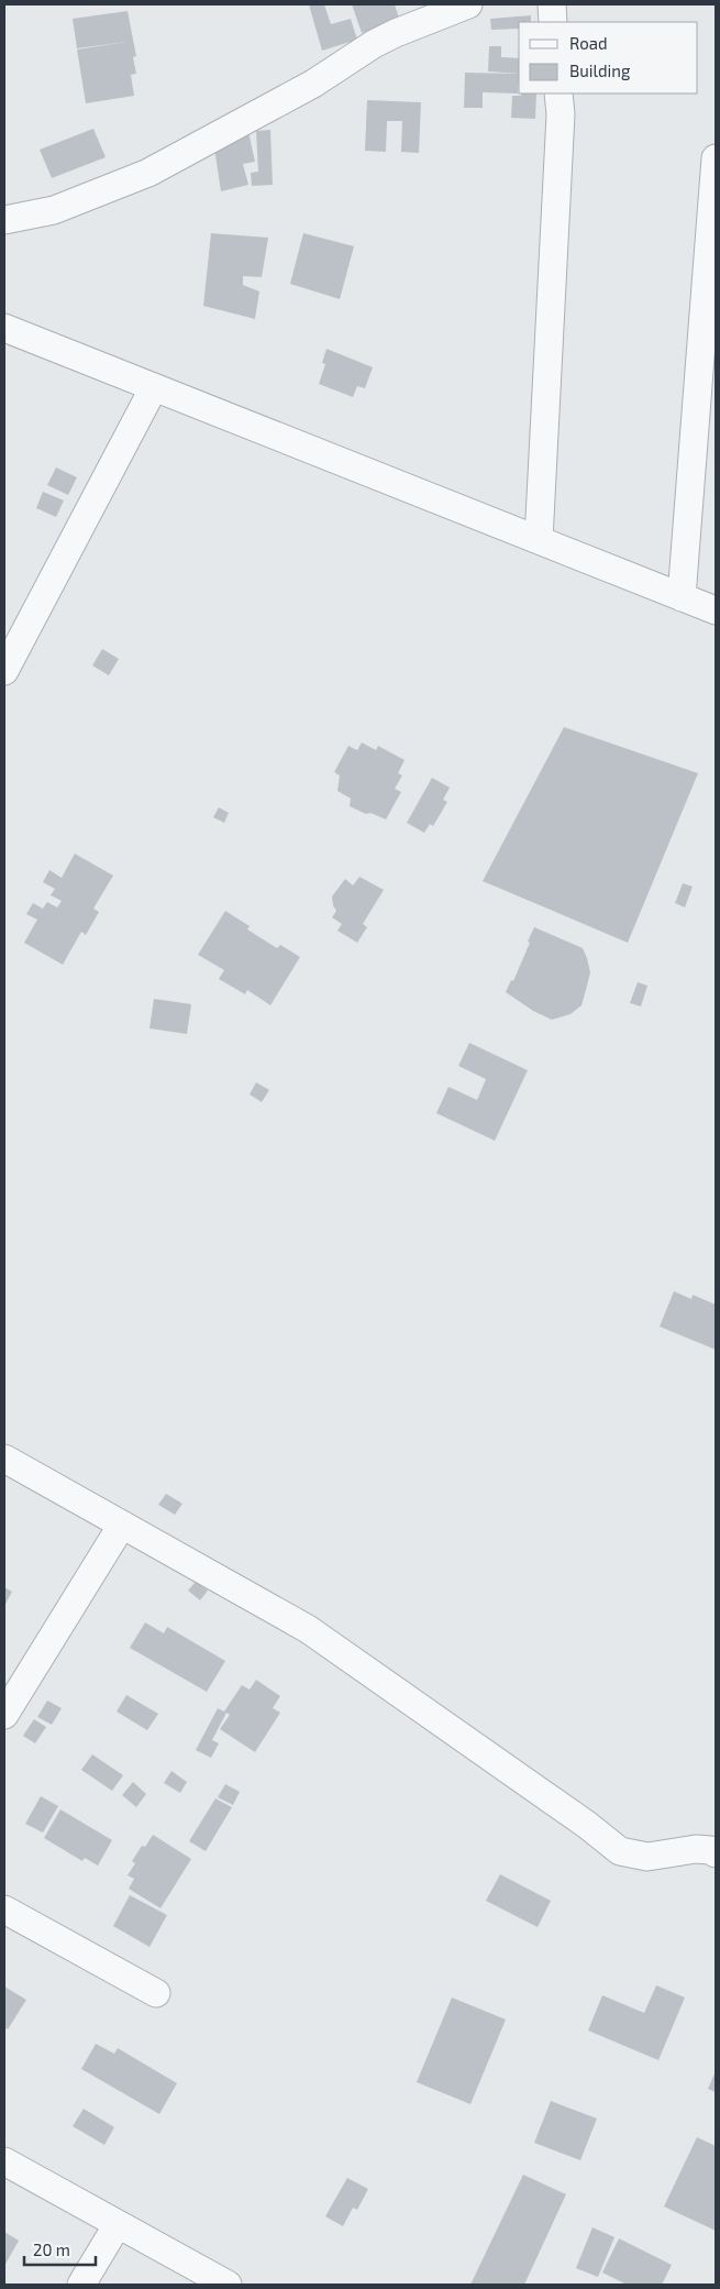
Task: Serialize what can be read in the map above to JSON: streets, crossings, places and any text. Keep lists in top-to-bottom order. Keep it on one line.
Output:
{"legend":["Road","Building"],"scale_bar":"20 m"}
